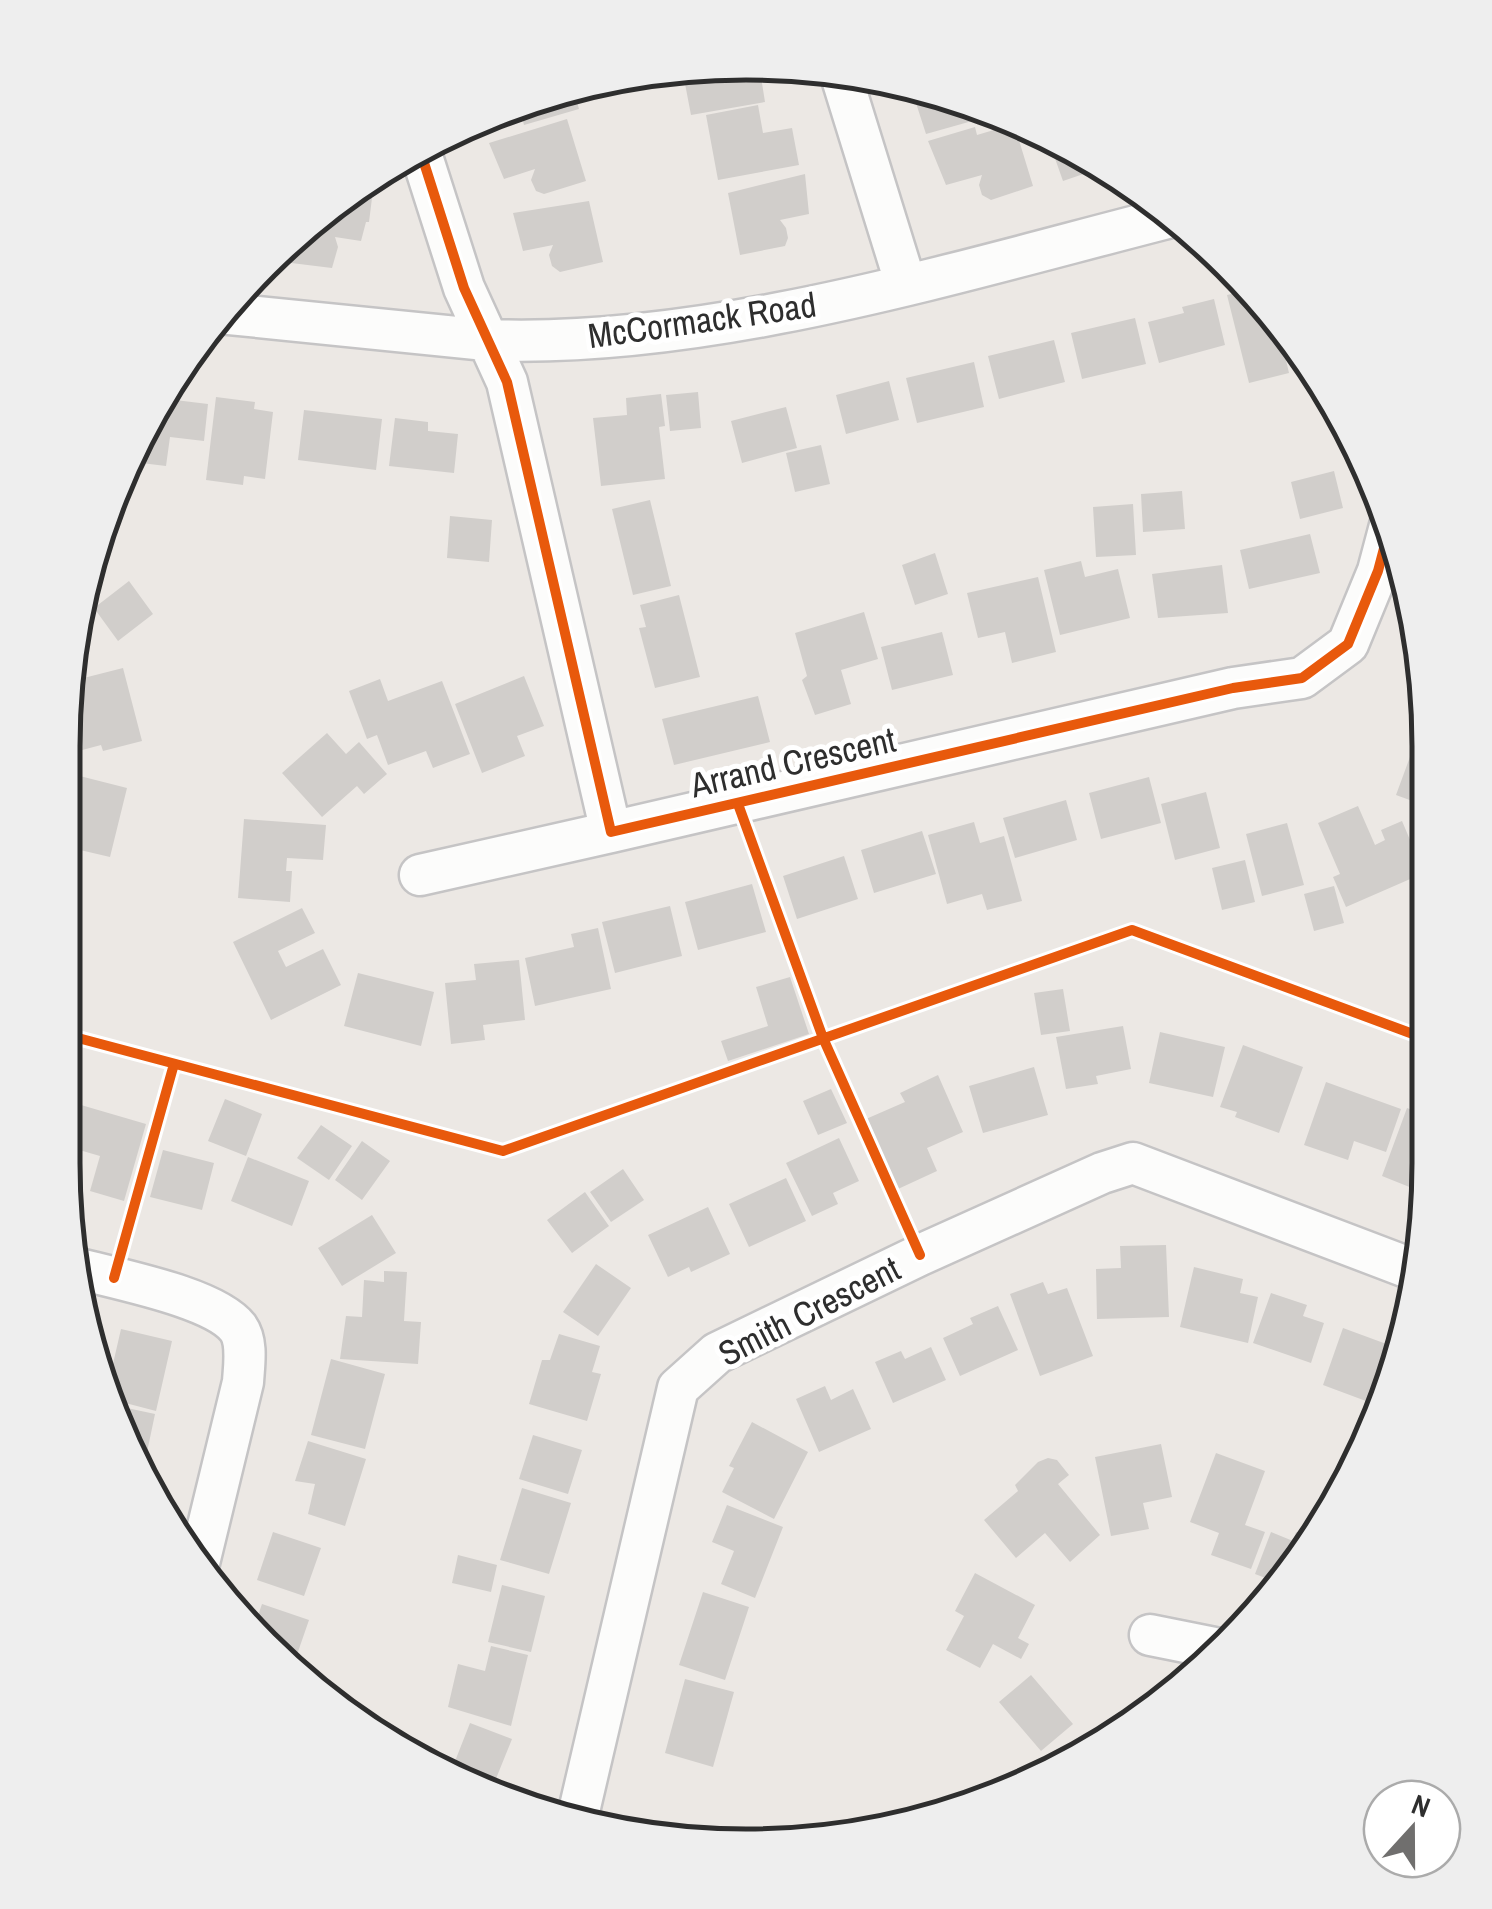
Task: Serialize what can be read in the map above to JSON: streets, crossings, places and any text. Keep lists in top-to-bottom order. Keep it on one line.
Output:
{"streets":{"street":["McCormack Road","Arrand Crescent","Smith Crescent"]},"north":"top"}
